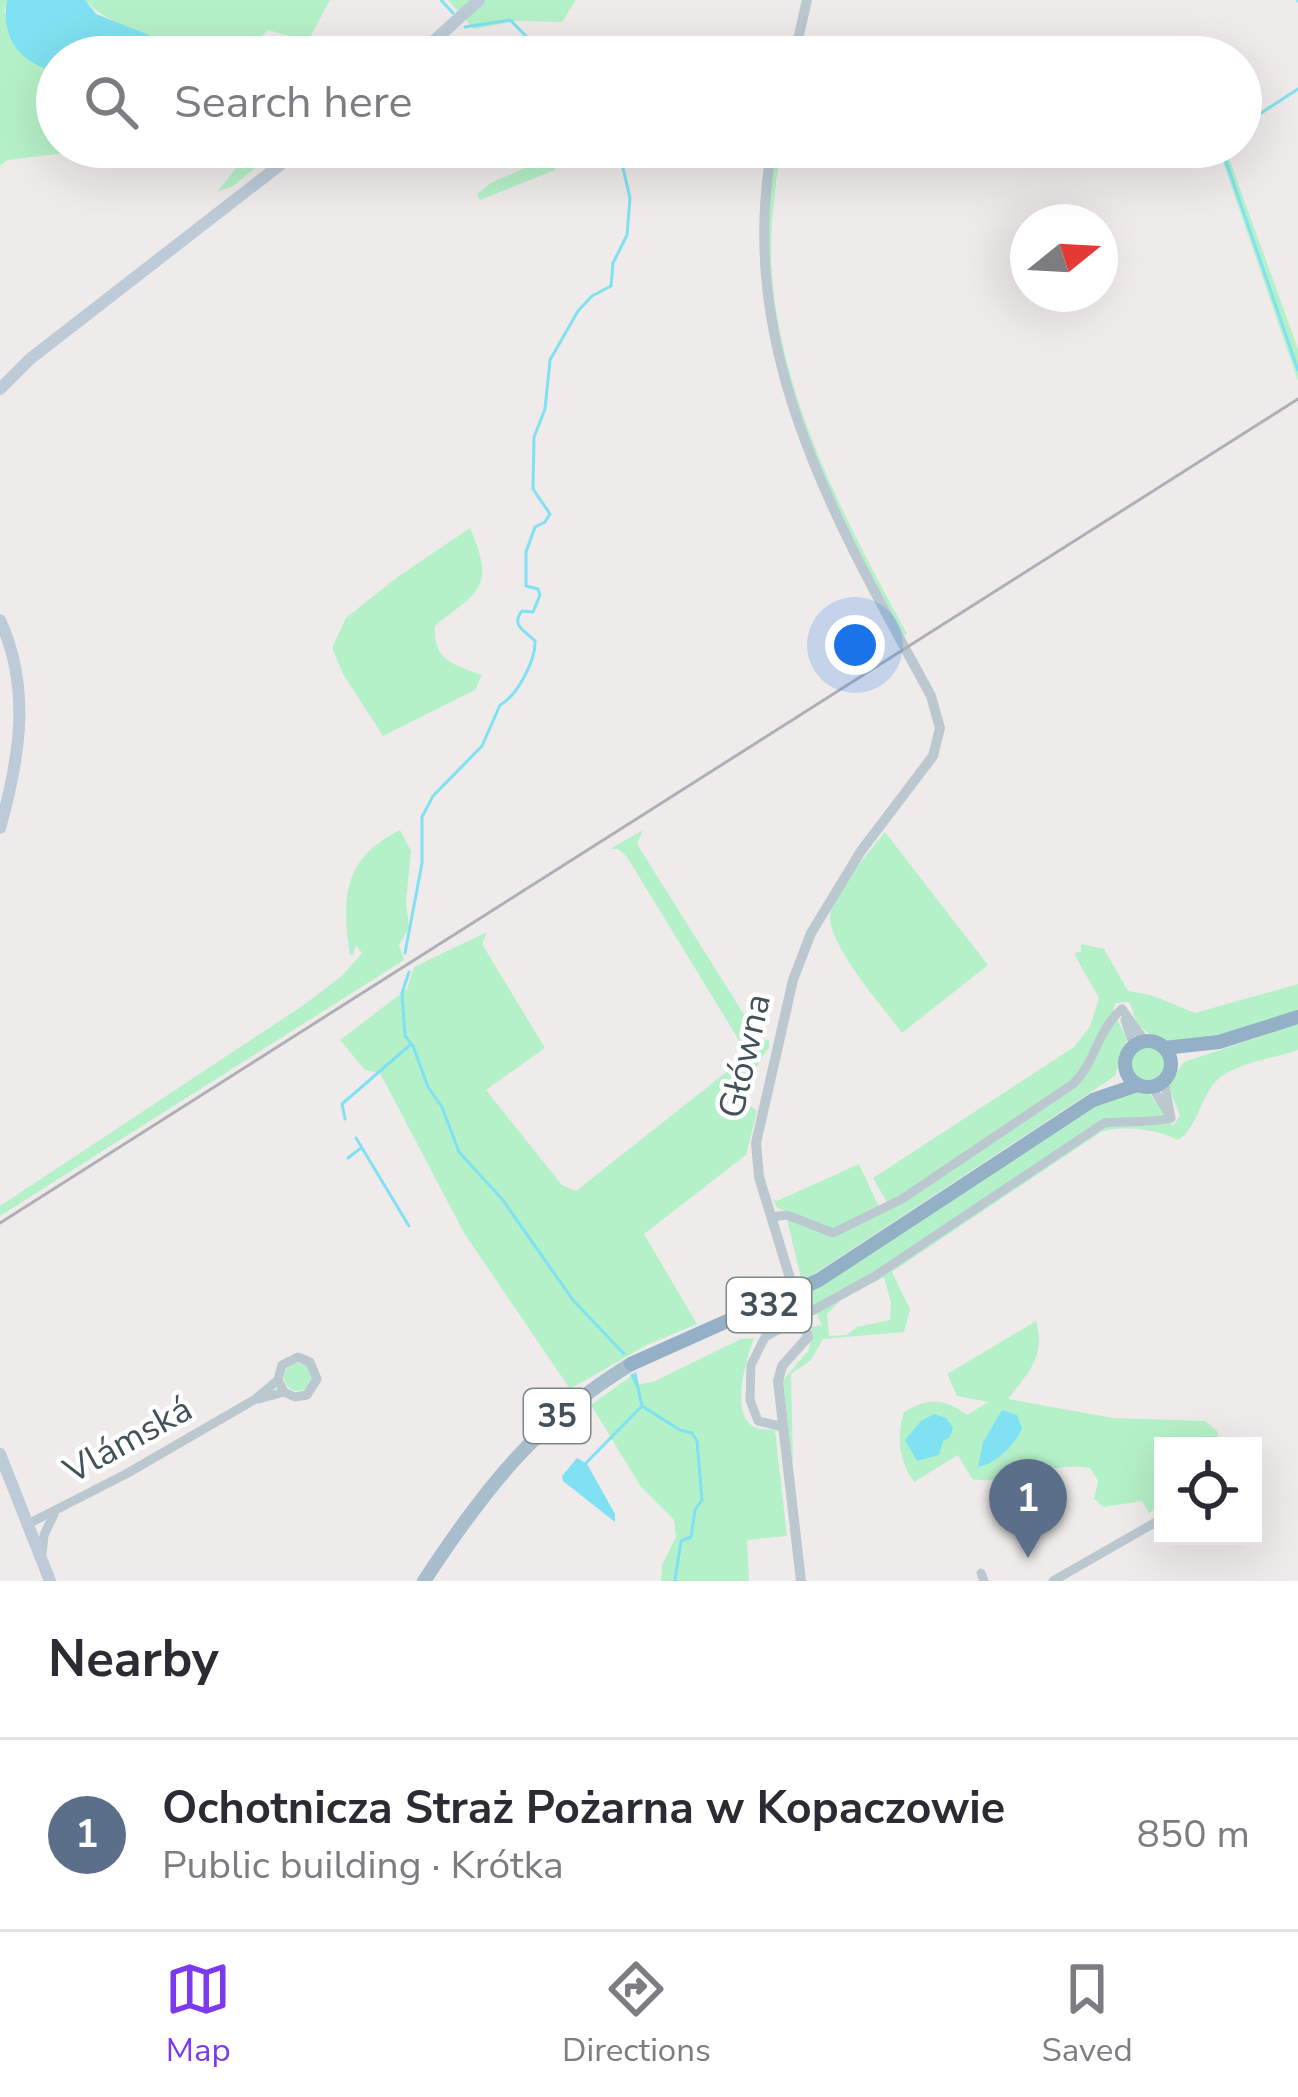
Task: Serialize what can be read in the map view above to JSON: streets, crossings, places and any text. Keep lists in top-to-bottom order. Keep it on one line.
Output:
{"streets":{"highway":["332"],"main road":["35"],"street":["Główna","Vlámská"]},"crossings":[["332","35"]],"north":"right","page":{"search":"Search here","pins":"1","heading":"Nearby","list":[{"mark":"1","name":"Ochotnicza Straż Pożarna w Kopaczowie","note":"Public building · Krótka","value":"850 m"}],"nav":["Map","Directions","Saved"]}}
